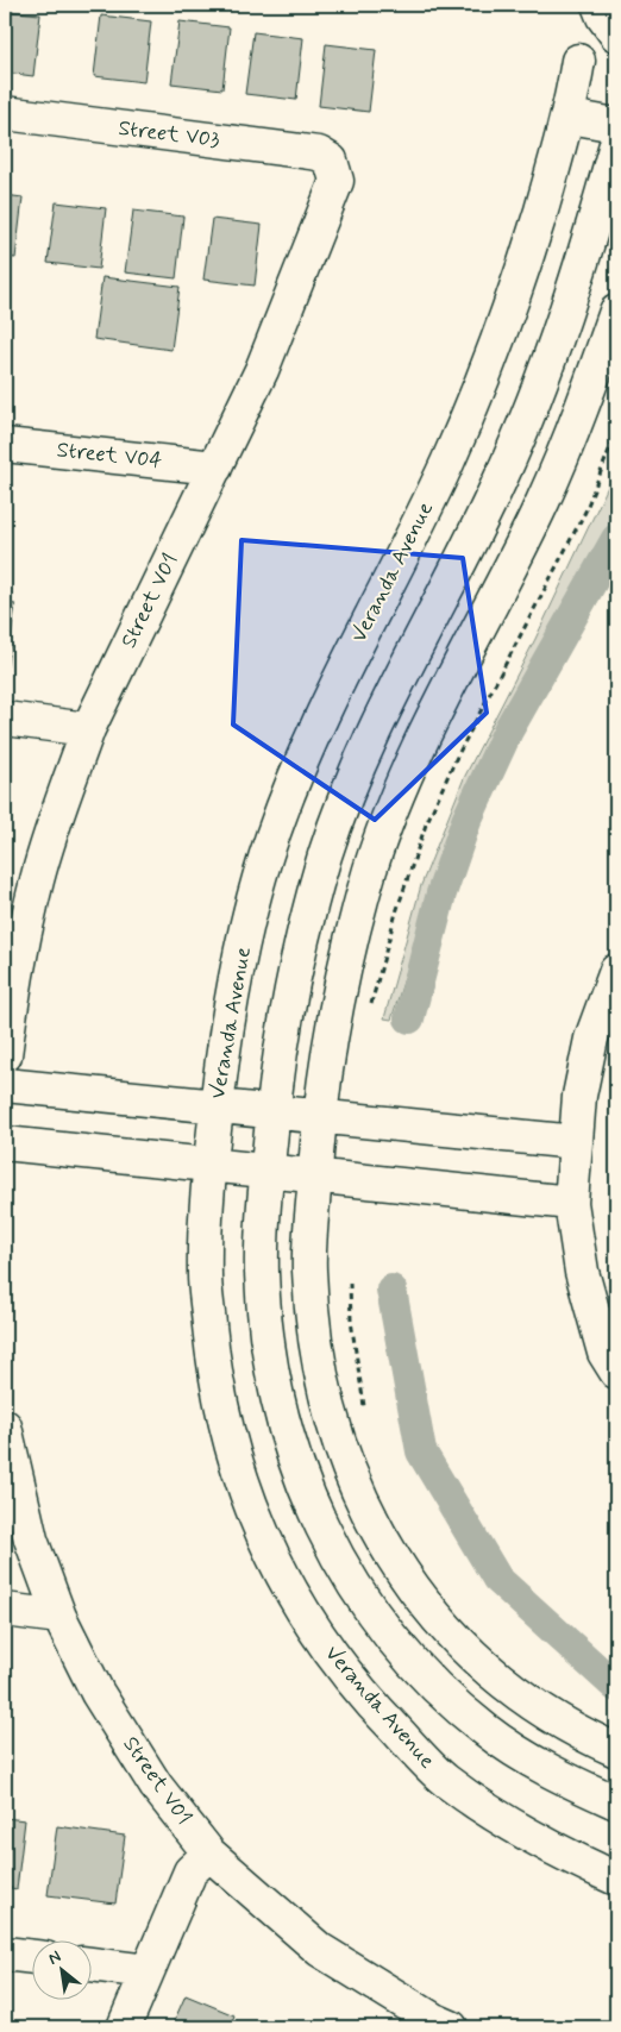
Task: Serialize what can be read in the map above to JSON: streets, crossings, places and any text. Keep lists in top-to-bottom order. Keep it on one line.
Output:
{"streets":{"street":["Street V03","Street V04","Veranda Avenue","Street V01"]},"crossings":[["Street V03","Street V01"],["Street V04","Street V01"]],"north":"top left"}
